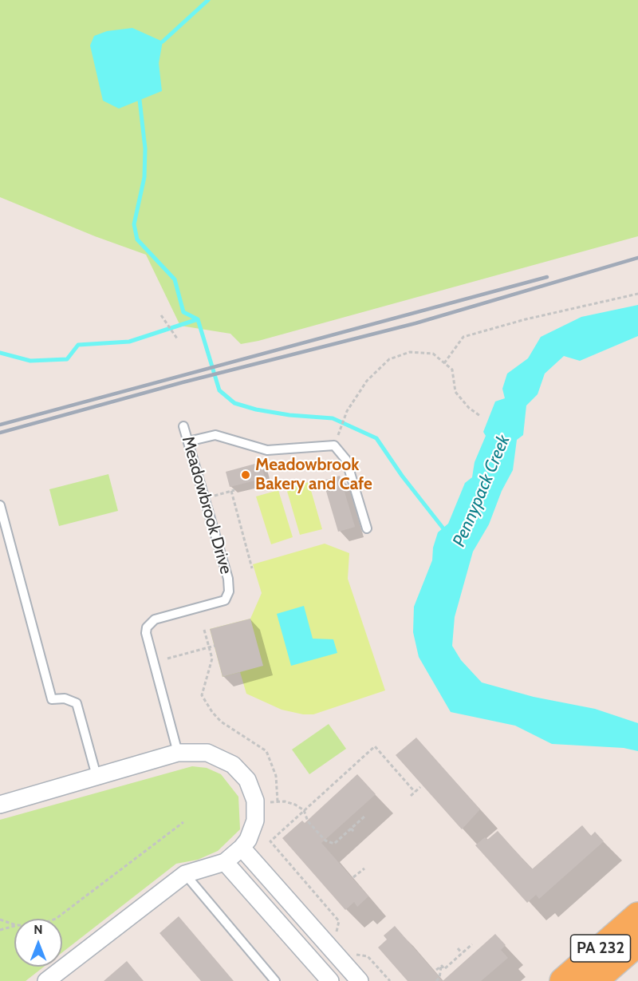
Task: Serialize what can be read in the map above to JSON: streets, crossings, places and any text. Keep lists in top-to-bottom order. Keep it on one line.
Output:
{"streets":{"main road":["PA 232"],"lane":["Meadowbrook Drive"]},"water":["Pennypack Creek"],"places":["Meadowbrook Bakery and Cafe"],"north":"top"}
